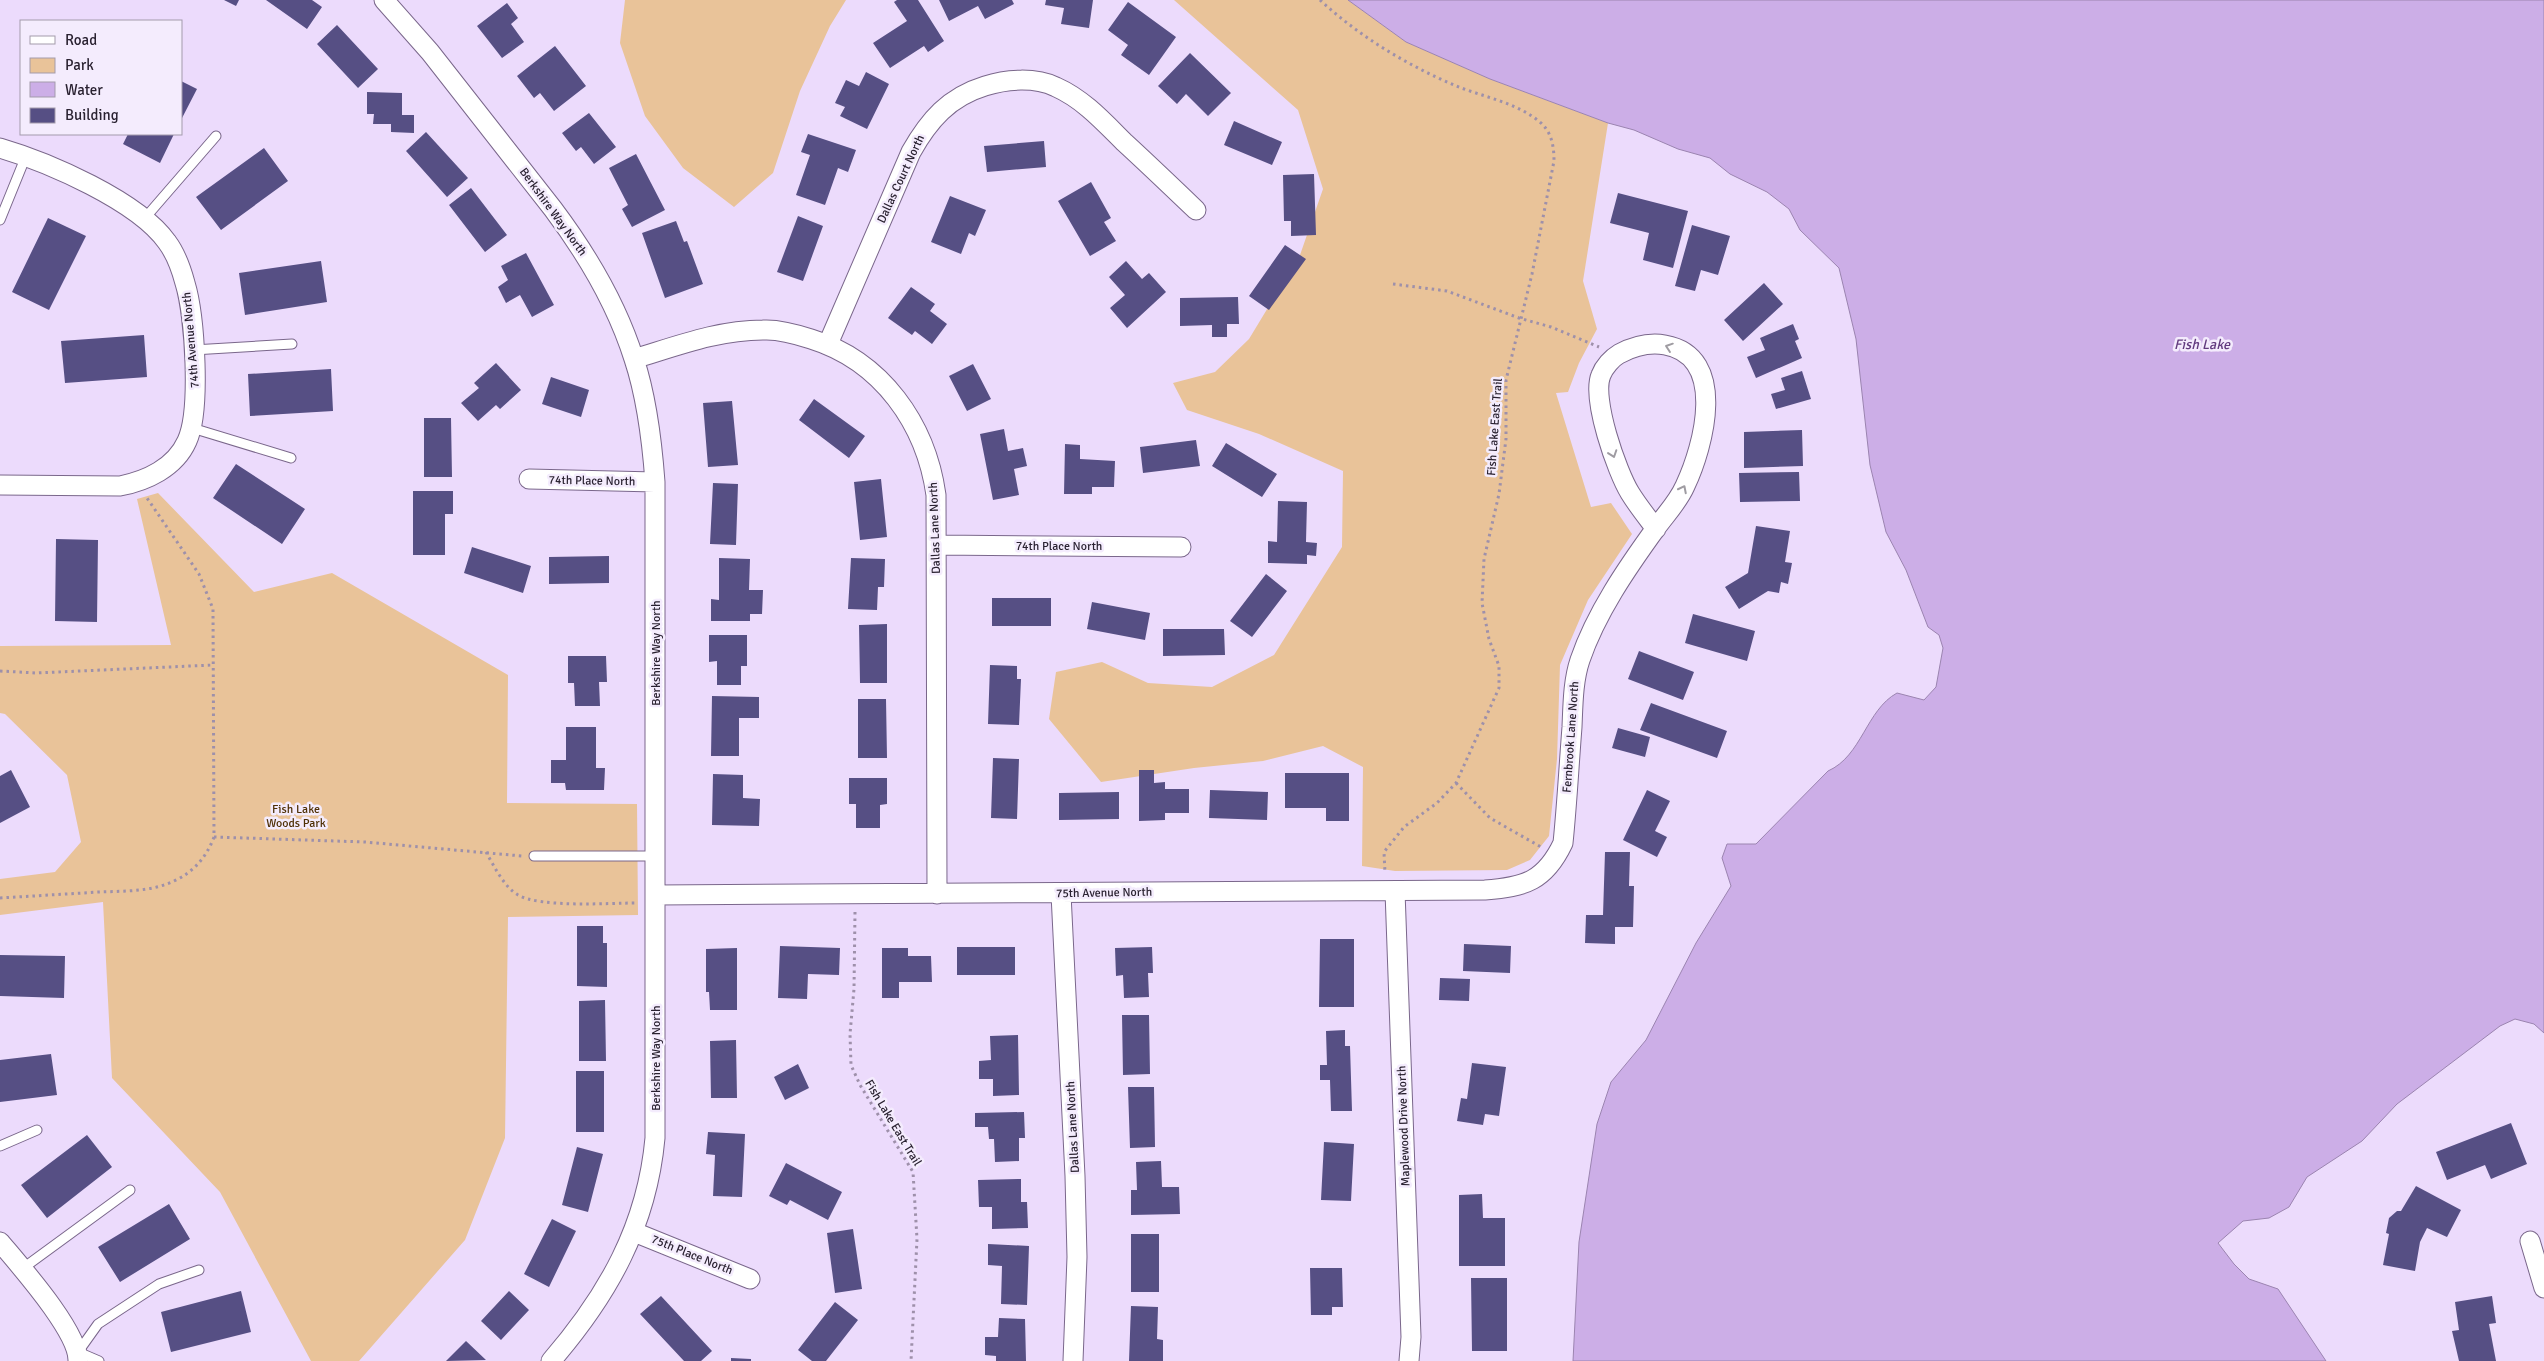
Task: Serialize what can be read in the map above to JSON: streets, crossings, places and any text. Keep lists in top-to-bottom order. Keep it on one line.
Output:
{"streets":{"street":["Dallas Court North","Berkshire Way North","74th Avenue North","74th Place North","Dallas Lane North","Fernbrook Lane North","75th Avenue North","Maplewood Drive North","75th Place North"],"path":["Fish Lake East Trail"]},"crossings":[["Dallas Court North","Dallas Lane North"],["Berkshire Way North","74th Place North"],["Berkshire Way North","Dallas Lane North"],["Berkshire Way North","75th Avenue North"],["Berkshire Way North","75th Place North"],["Fish Lake East Trail","75th Avenue North"],["Fish Lake East Trail","Maplewood Drive North"],["74th Place North","Dallas Lane North"],["Dallas Lane North","75th Avenue North"],["Fernbrook Lane North","75th Avenue North"],["75th Avenue North","Maplewood Drive North"]],"water":["Fish Lake"],"parks":["Fish Lake Woods Park"],"legend":["Road","Park","Water","Building"]}
